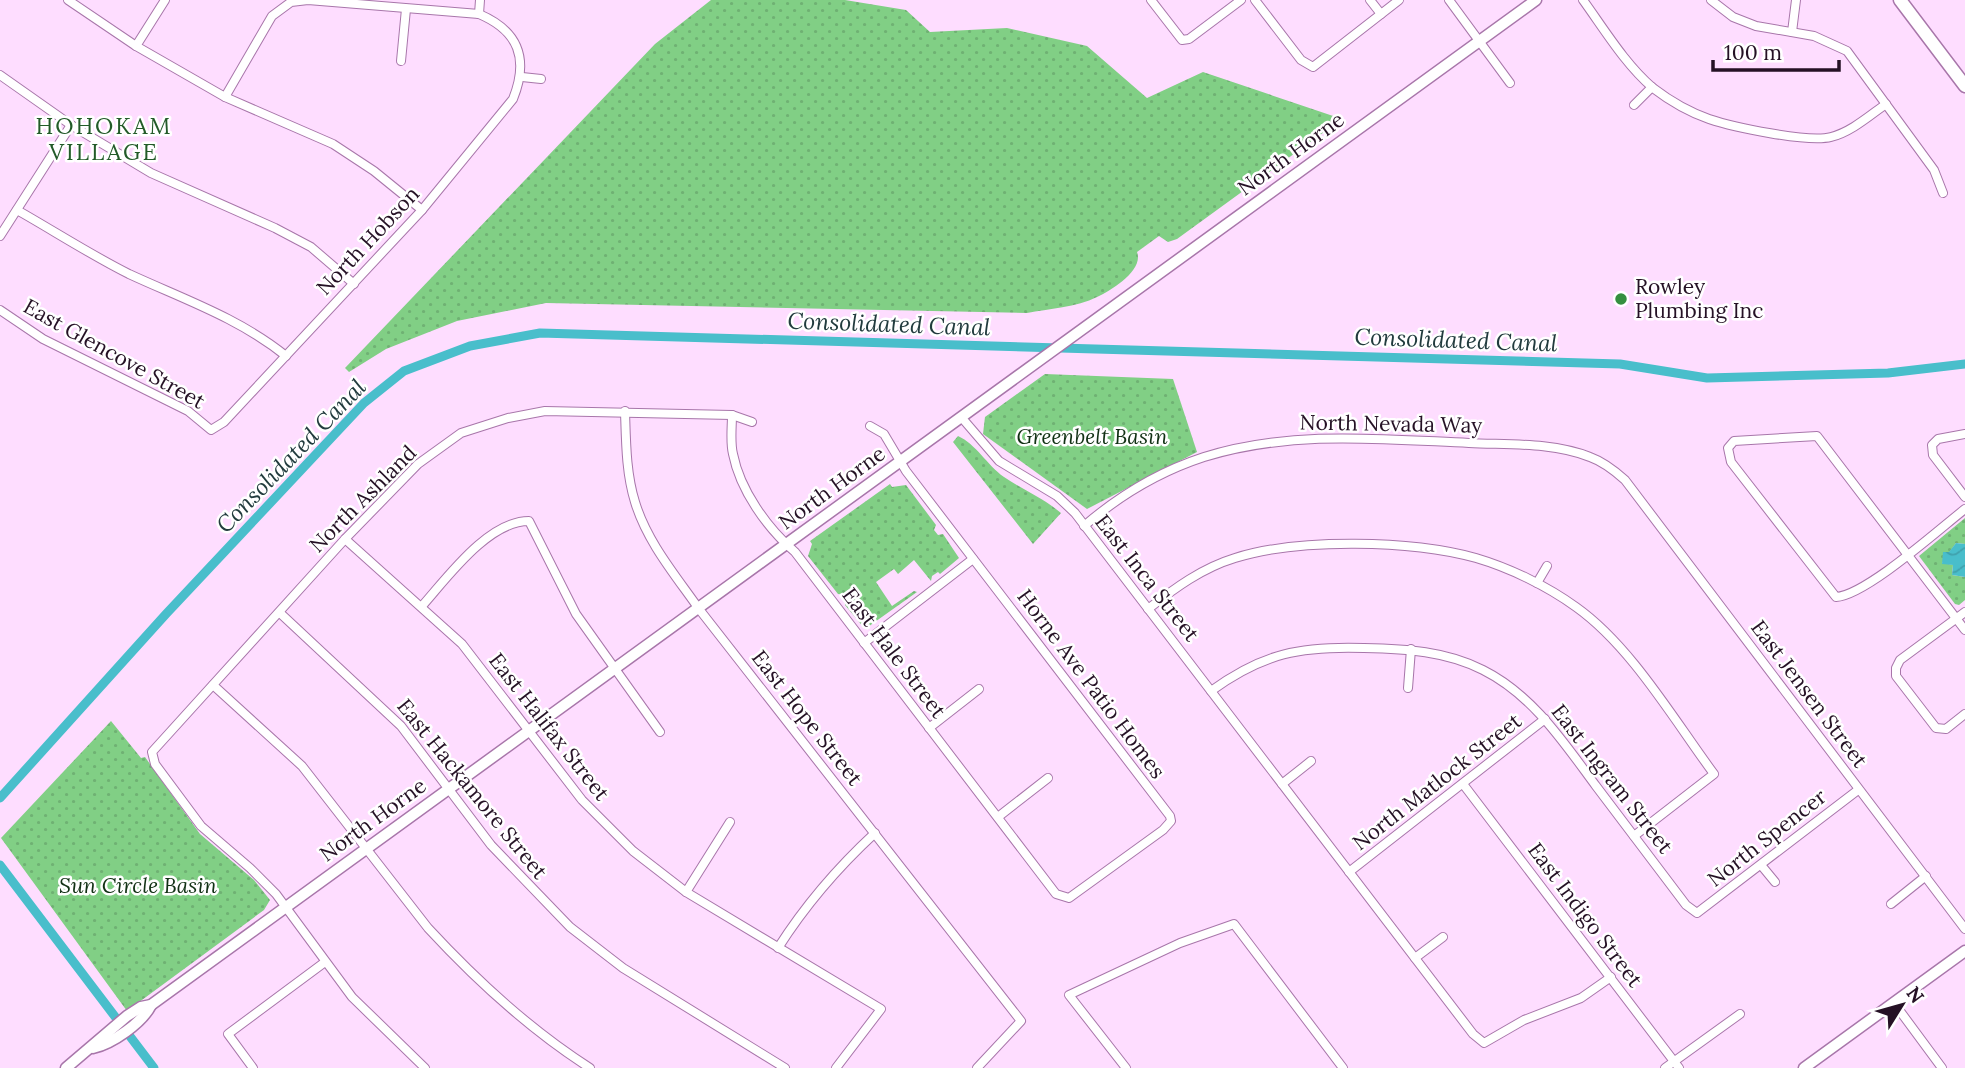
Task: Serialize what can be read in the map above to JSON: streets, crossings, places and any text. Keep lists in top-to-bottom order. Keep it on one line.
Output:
{"streets":{"street":["North Horne","North Hobson","East Glencove Street","North Nevada Way","North Ashland","East Inca Street","East Hale Street","Horne Ave Patio Homes","East Jensen Street","East Hope Street","East Halifax Street","East Ingram Street","North Matlock Street","East Hackamore Street","North Spencer","East Indigo Street"]},"crossings":[["North Horne","North Ashland"],["North Horne","East Inca Street"],["North Horne","East Hale Street"],["North Horne","Horne Ave Patio Homes"],["North Horne","East Hope Street"],["North Horne","East Halifax Street"],["North Horne","East Hackamore Street"],["North Hobson","East Glencove Street"],["North Nevada Way","East Inca Street"],["North Nevada Way","East Jensen Street"],["North Ashland","East Hale Street"],["North Ashland","East Hope Street"],["North Ashland","East Halifax Street"],["North Ashland","East Hackamore Street"],["East Inca Street","East Ingram Street"],["East Inca Street","North Matlock Street"],["East Inca Street","East Indigo Street"],["East Hale Street","Horne Ave Patio Homes"],["East Jensen Street","North Spencer"],["East Ingram Street","North Matlock Street"],["East Ingram Street","North Spencer"],["North Matlock Street","East Indigo Street"]],"districts":["HOHOKAM VILLAGE"],"water":["Consolidated Canal"],"parks":["Greenbelt Basin","Sun Circle Basin"],"places":["Rowley Plumbing Inc"],"scale_bar":"100 m","north":"top right"}
